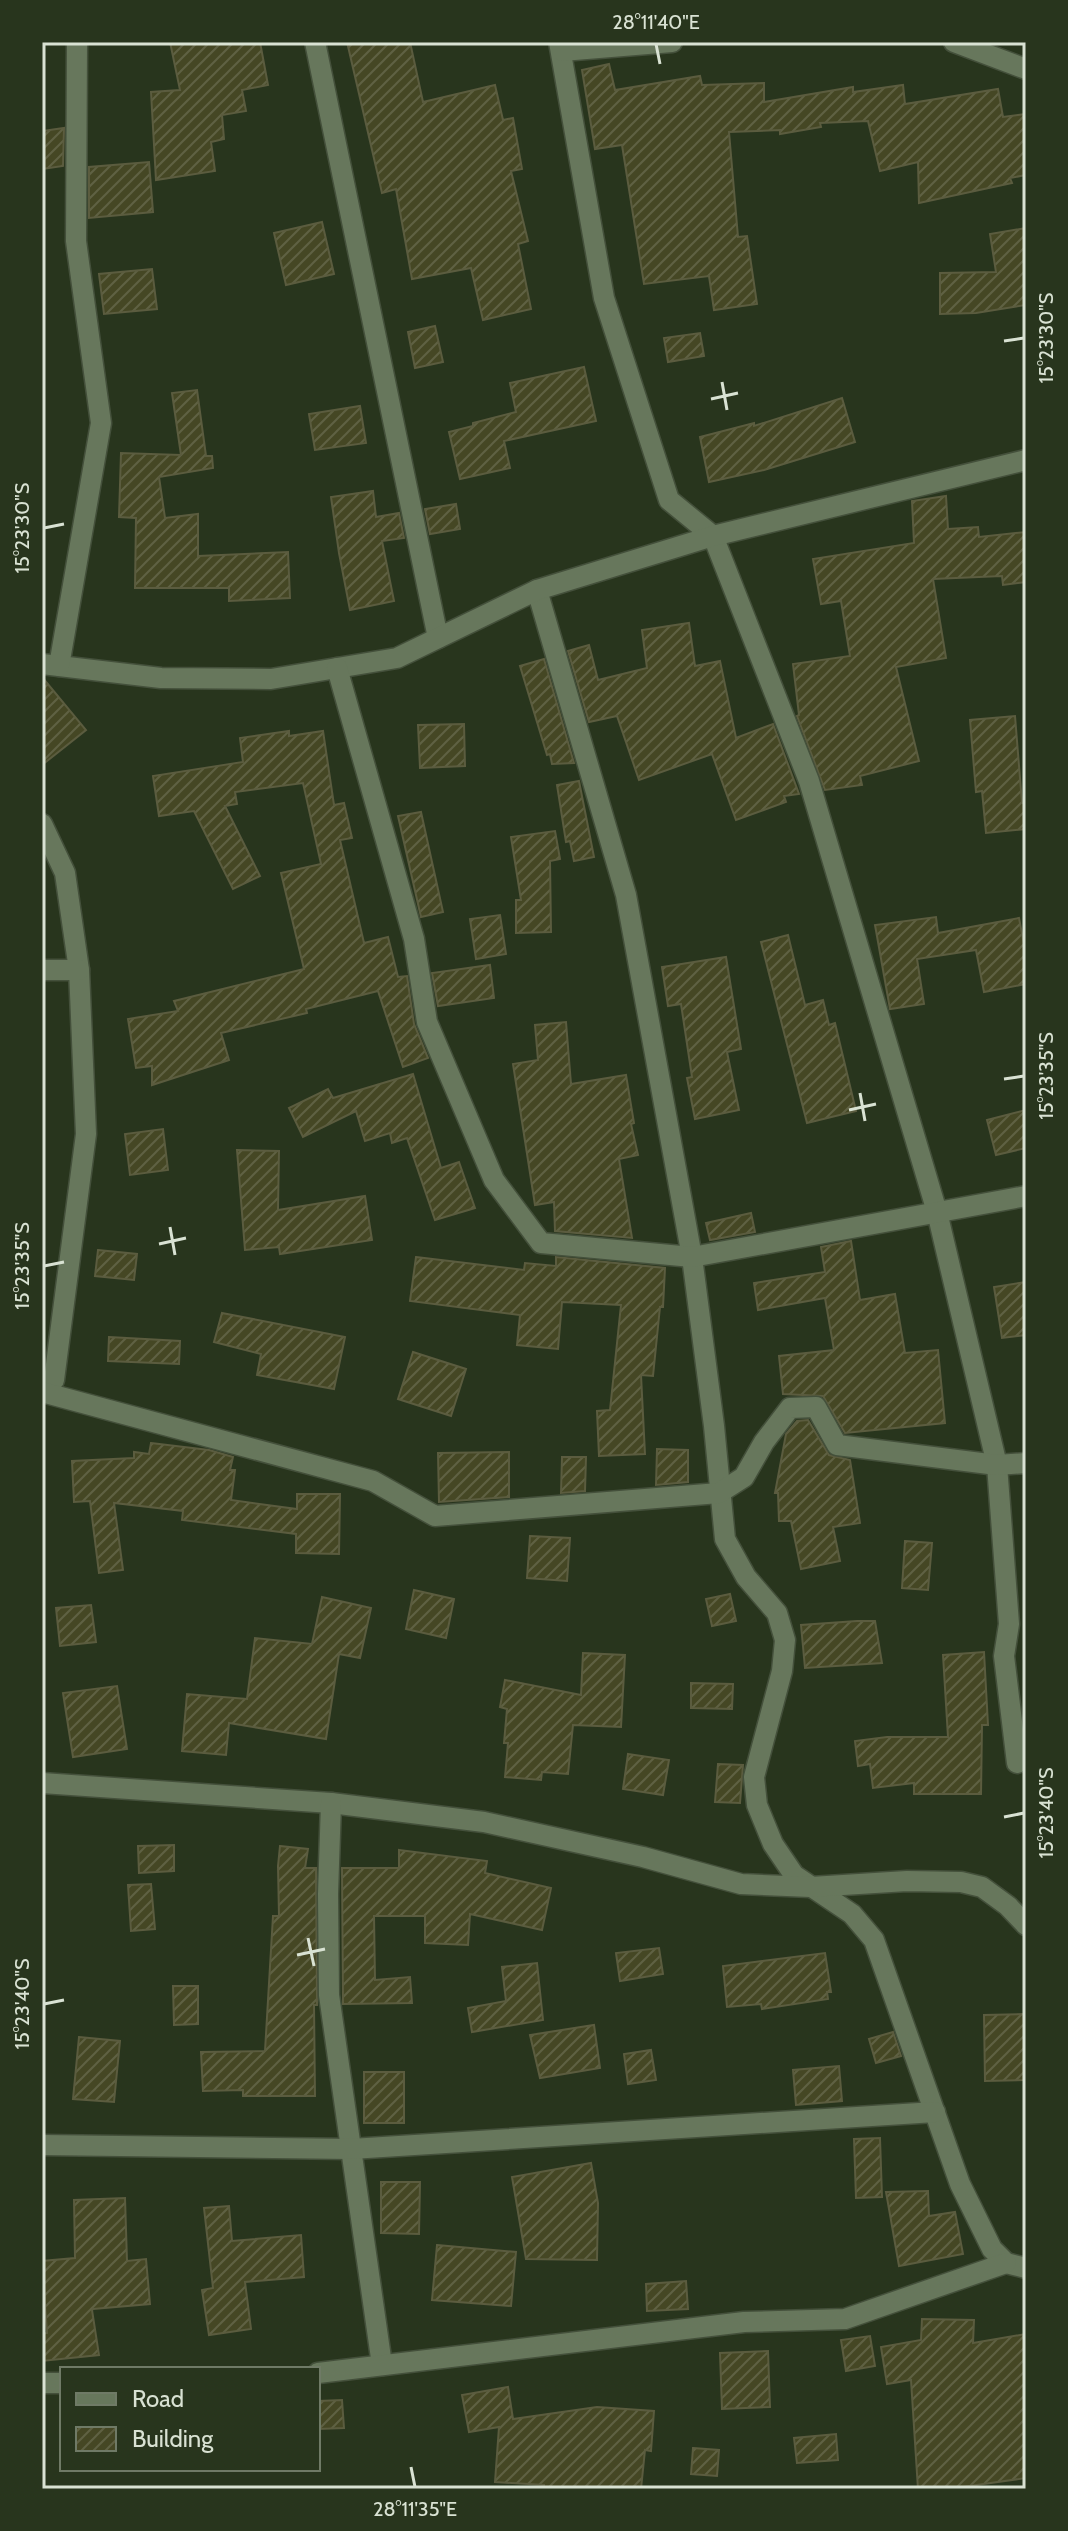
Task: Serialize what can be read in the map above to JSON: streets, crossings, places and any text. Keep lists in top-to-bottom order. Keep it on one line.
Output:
{"legend":["Road","Building"],"coordinates":["28°11'40\"E","15°23'30\"S","15°23'35\"S","15°23'40\"S","28°11'35\"E"]}
